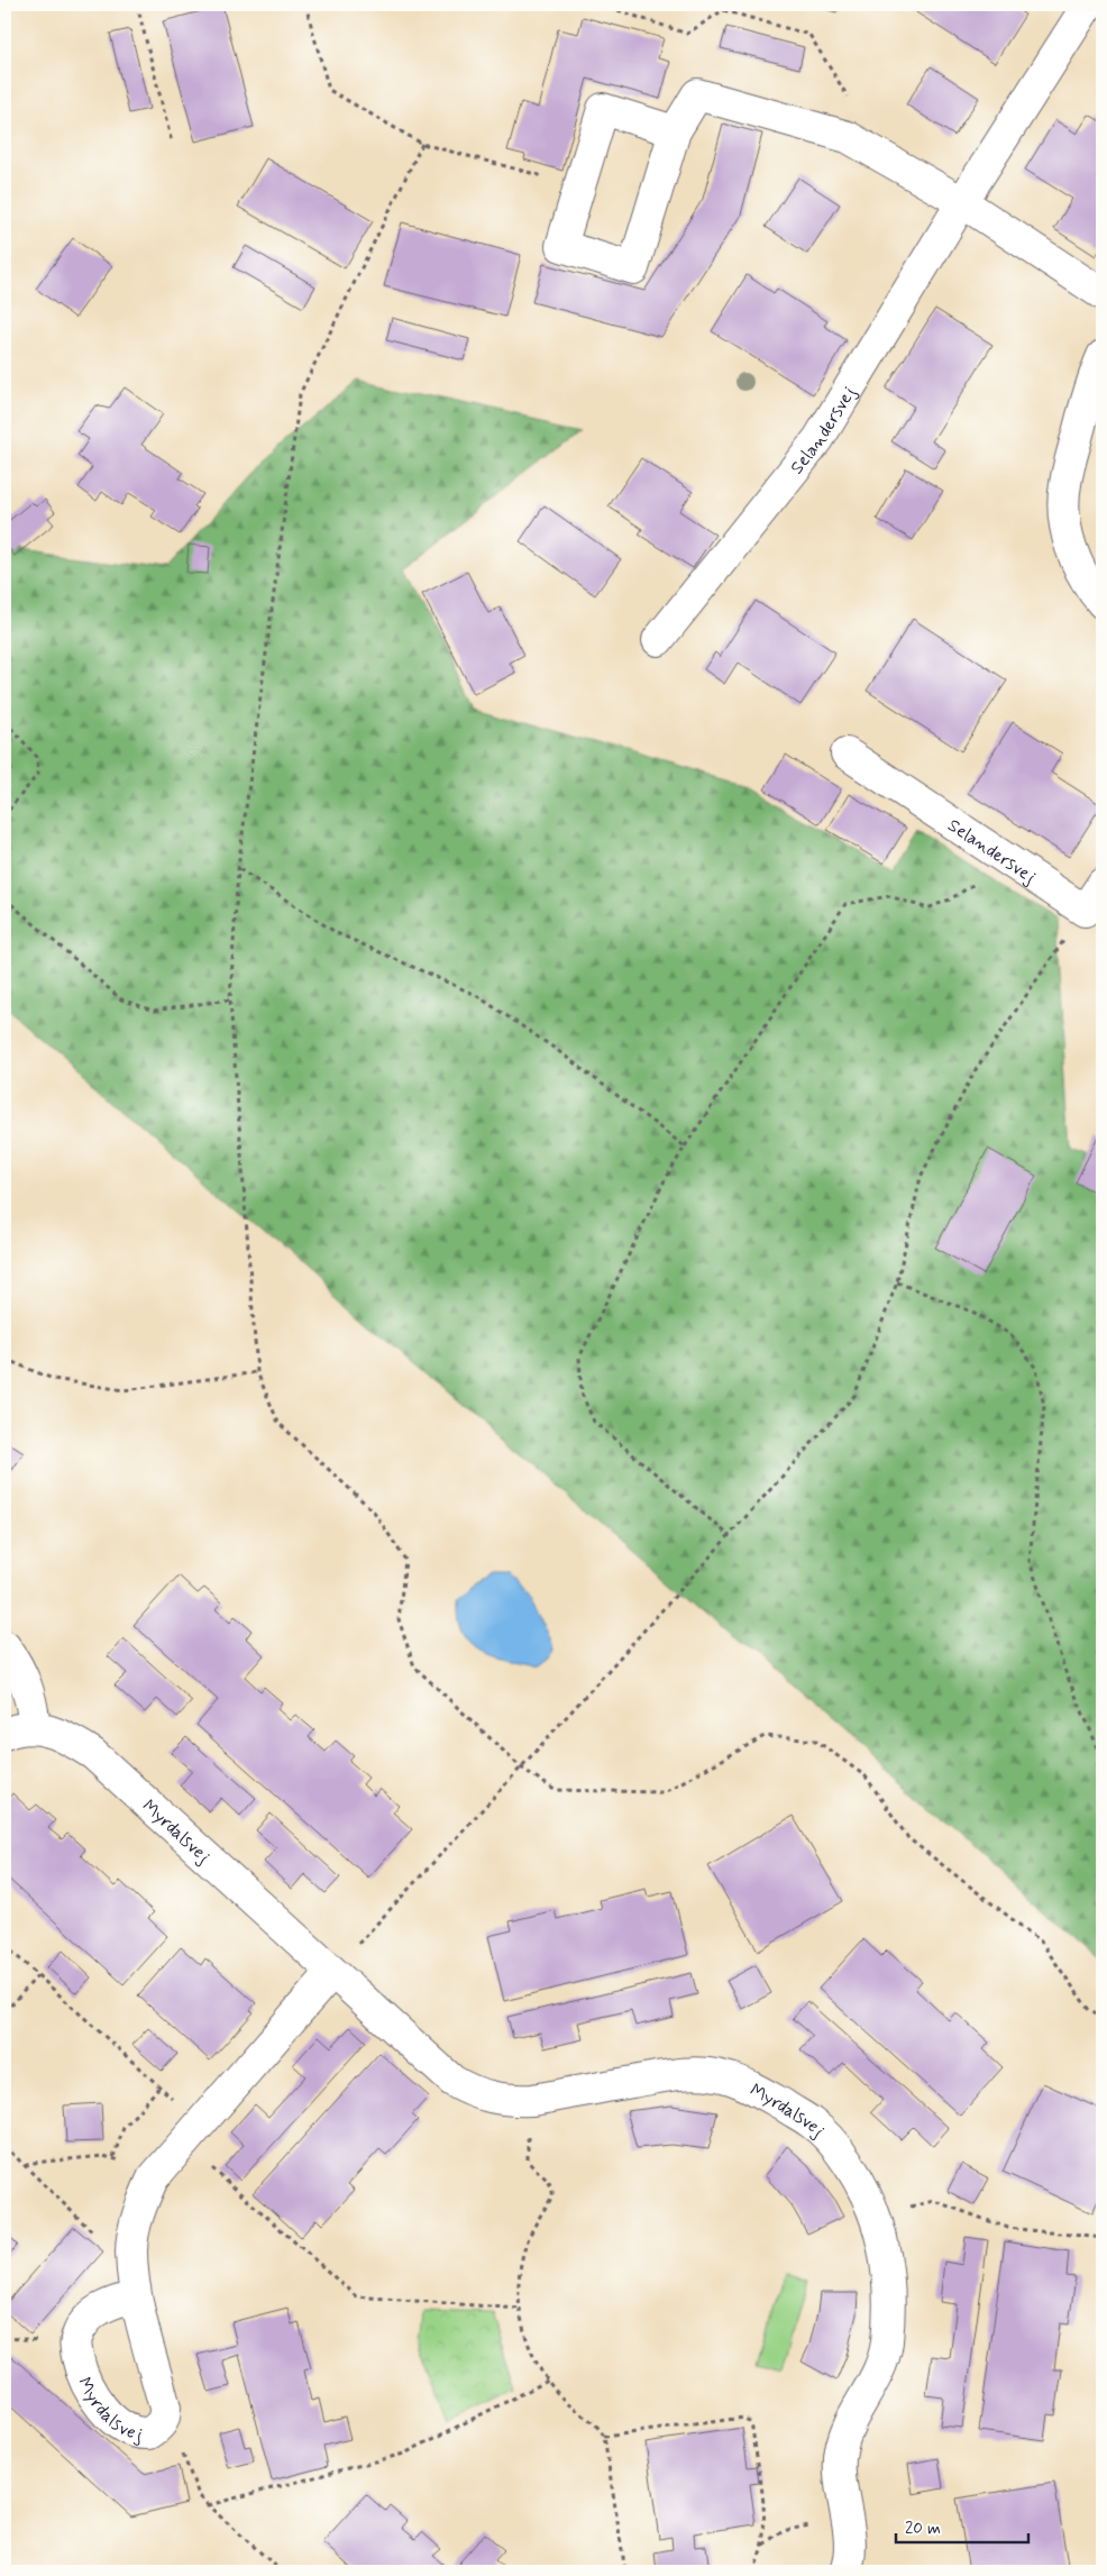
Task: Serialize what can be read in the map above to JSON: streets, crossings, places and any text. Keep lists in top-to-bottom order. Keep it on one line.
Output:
{"streets":{"street":["Selandersvej","Myrdalsvej"]},"scale_bar":"20 m"}
